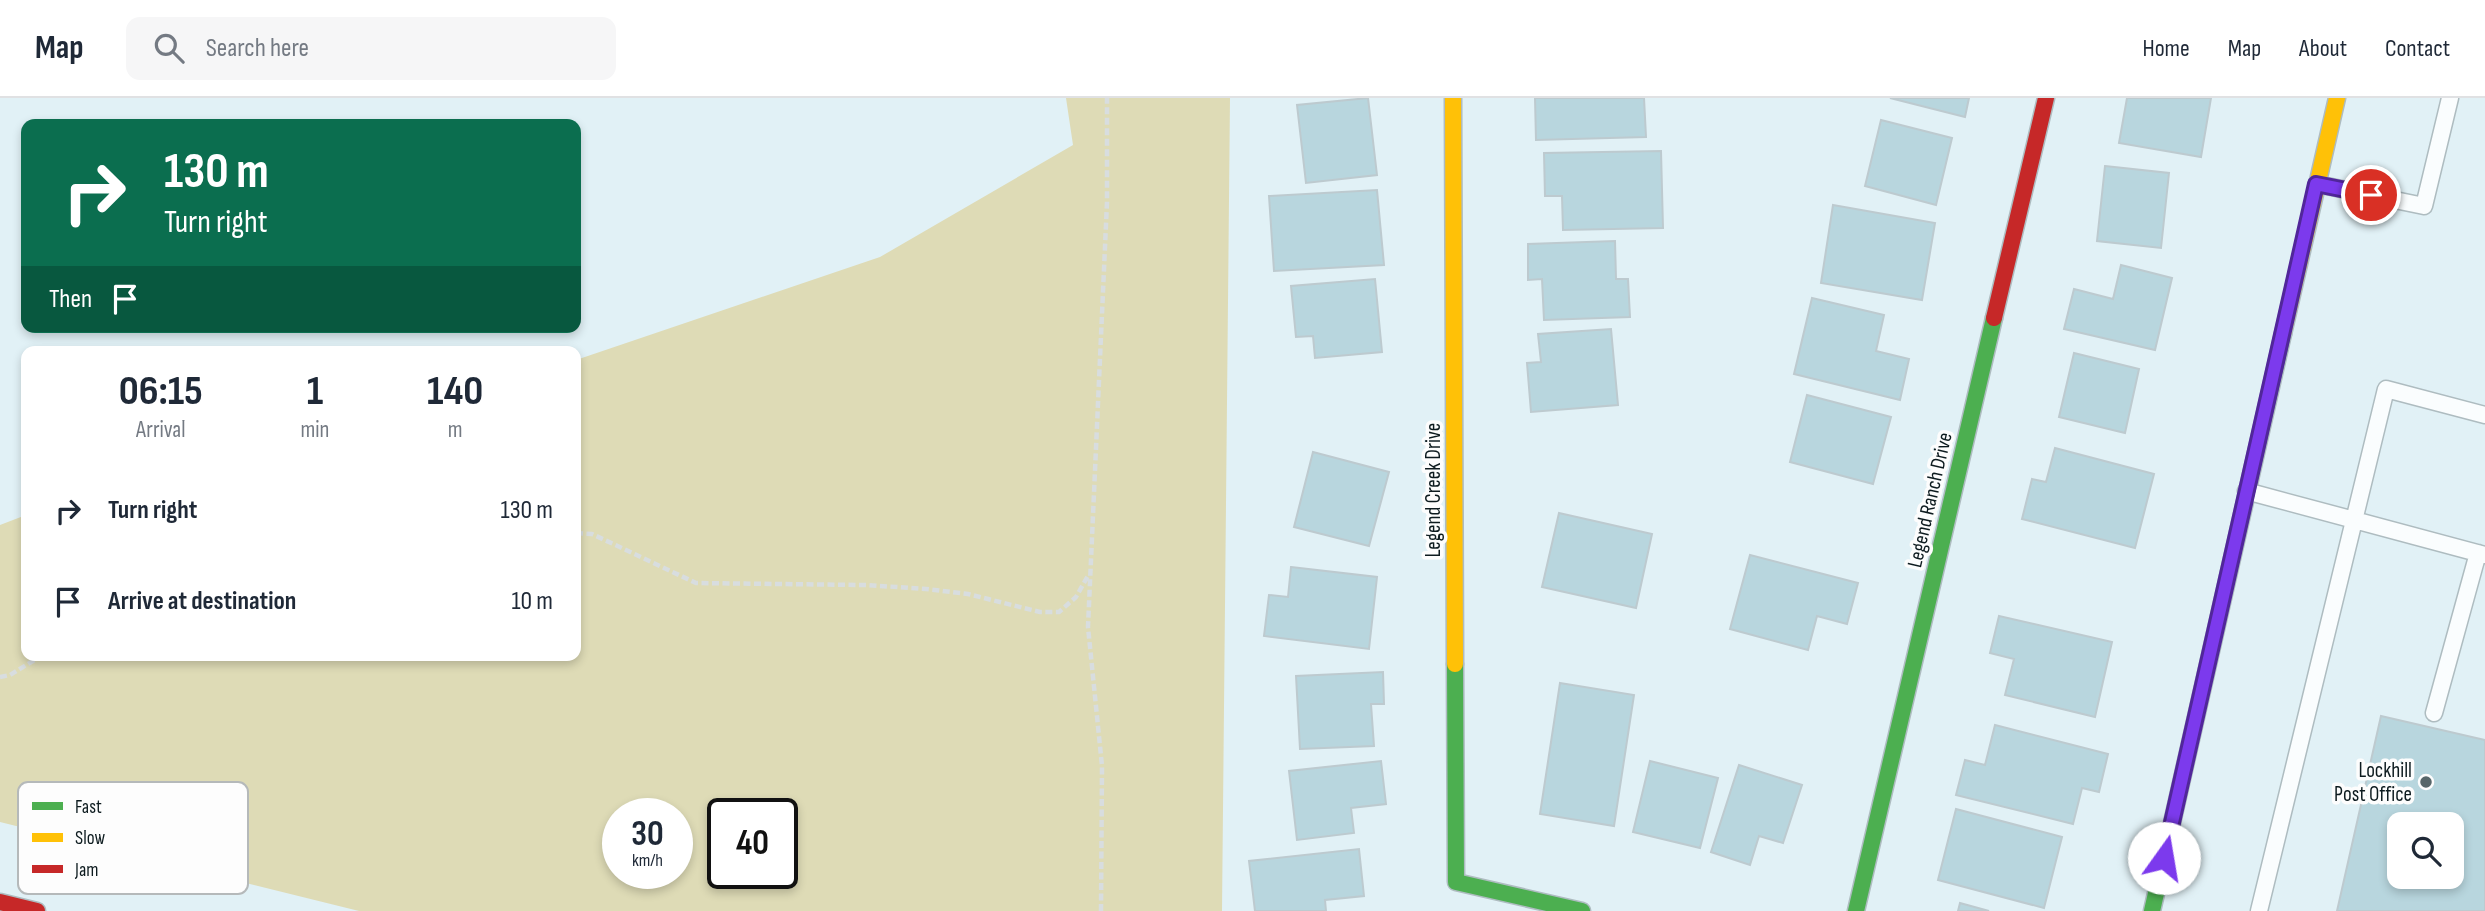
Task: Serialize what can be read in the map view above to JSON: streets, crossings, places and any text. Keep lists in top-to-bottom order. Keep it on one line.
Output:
{"streets":{"street":["Legend Creek Drive","Legend Ranch Drive"]},"places":["Lockhill Post Office"],"legend":["Fast","Slow","Jam"],"page":{"header":"Map","search":"Search here","nav":["Home","Map","About","Contact"],"turn":["130 m","Turn right"],"then":"Then","eta":["06:15","Arrival","1","min","140","m"],"list":[{"name":"Turn right","value":"130 m"},{"name":"Arrive at destination","value":"10 m"}],"speed":"30 km/h","limit":"40"}}
